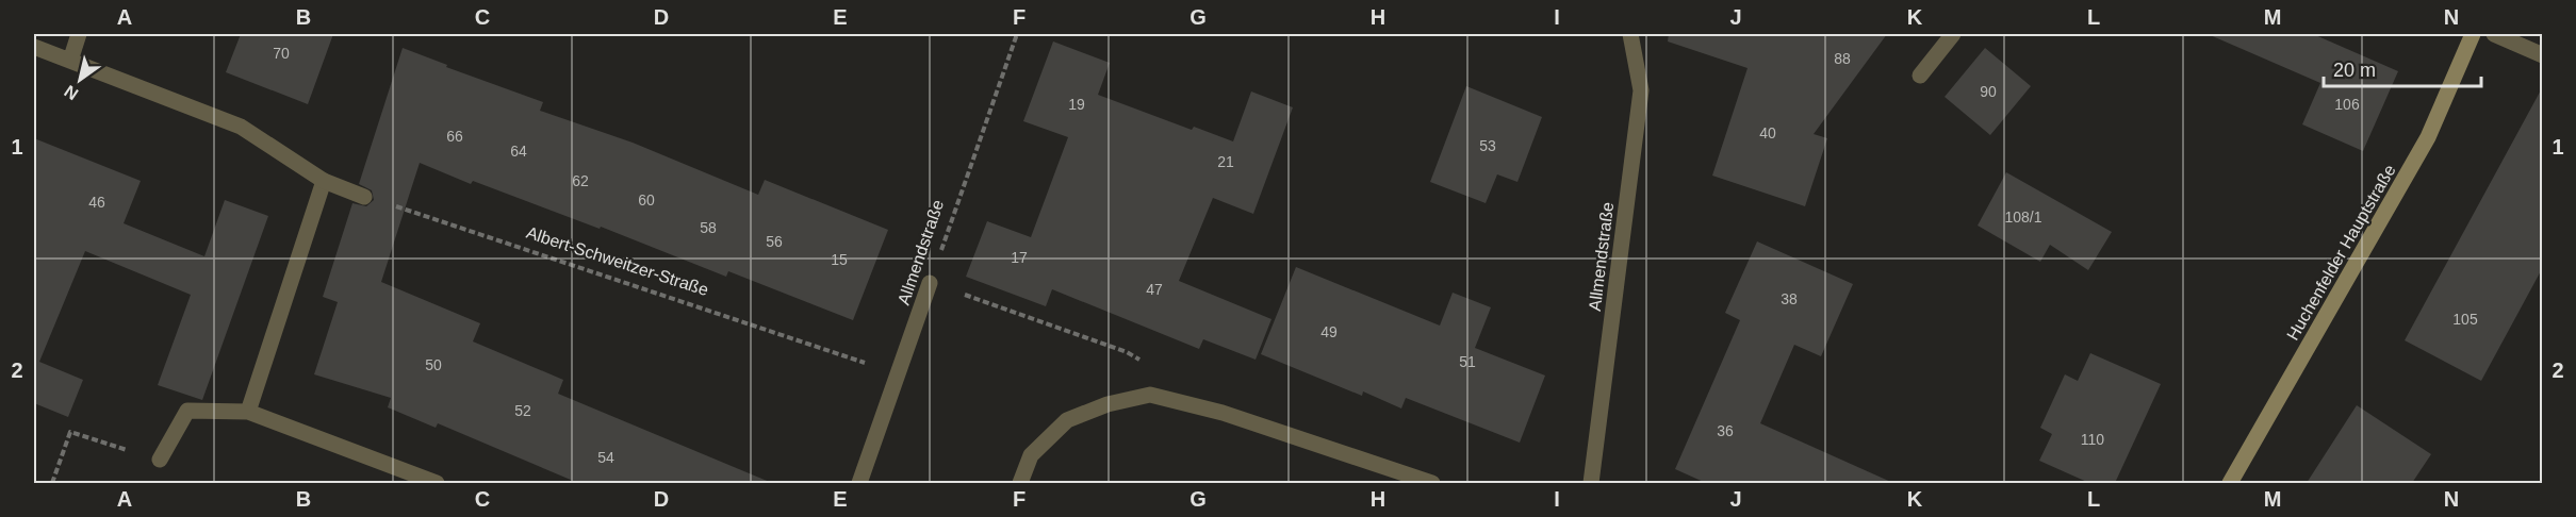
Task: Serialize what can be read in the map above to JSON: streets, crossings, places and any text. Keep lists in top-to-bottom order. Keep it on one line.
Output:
{"streets":{"main road":["Huchenfelder Hauptstraße"],"street":["Allmendstraße"],"path":["Albert-Schweitzer-Straße"]},"crossings":[["Allmendstraße","Albert-Schweitzer-Straße"]],"house_numbers":["70","88","90","19","106","40","66","53","64","21","62","60","46","108/1","58","56","17","15","47","38","105","49","51","50","52","36","110","54"],"scale_bar":"20 m","north":"bottom left","grid":{"columns":["A","B","C","D","E","F","G","H","I","J","K","L","M","N"],"rows":["1","2"]}}
